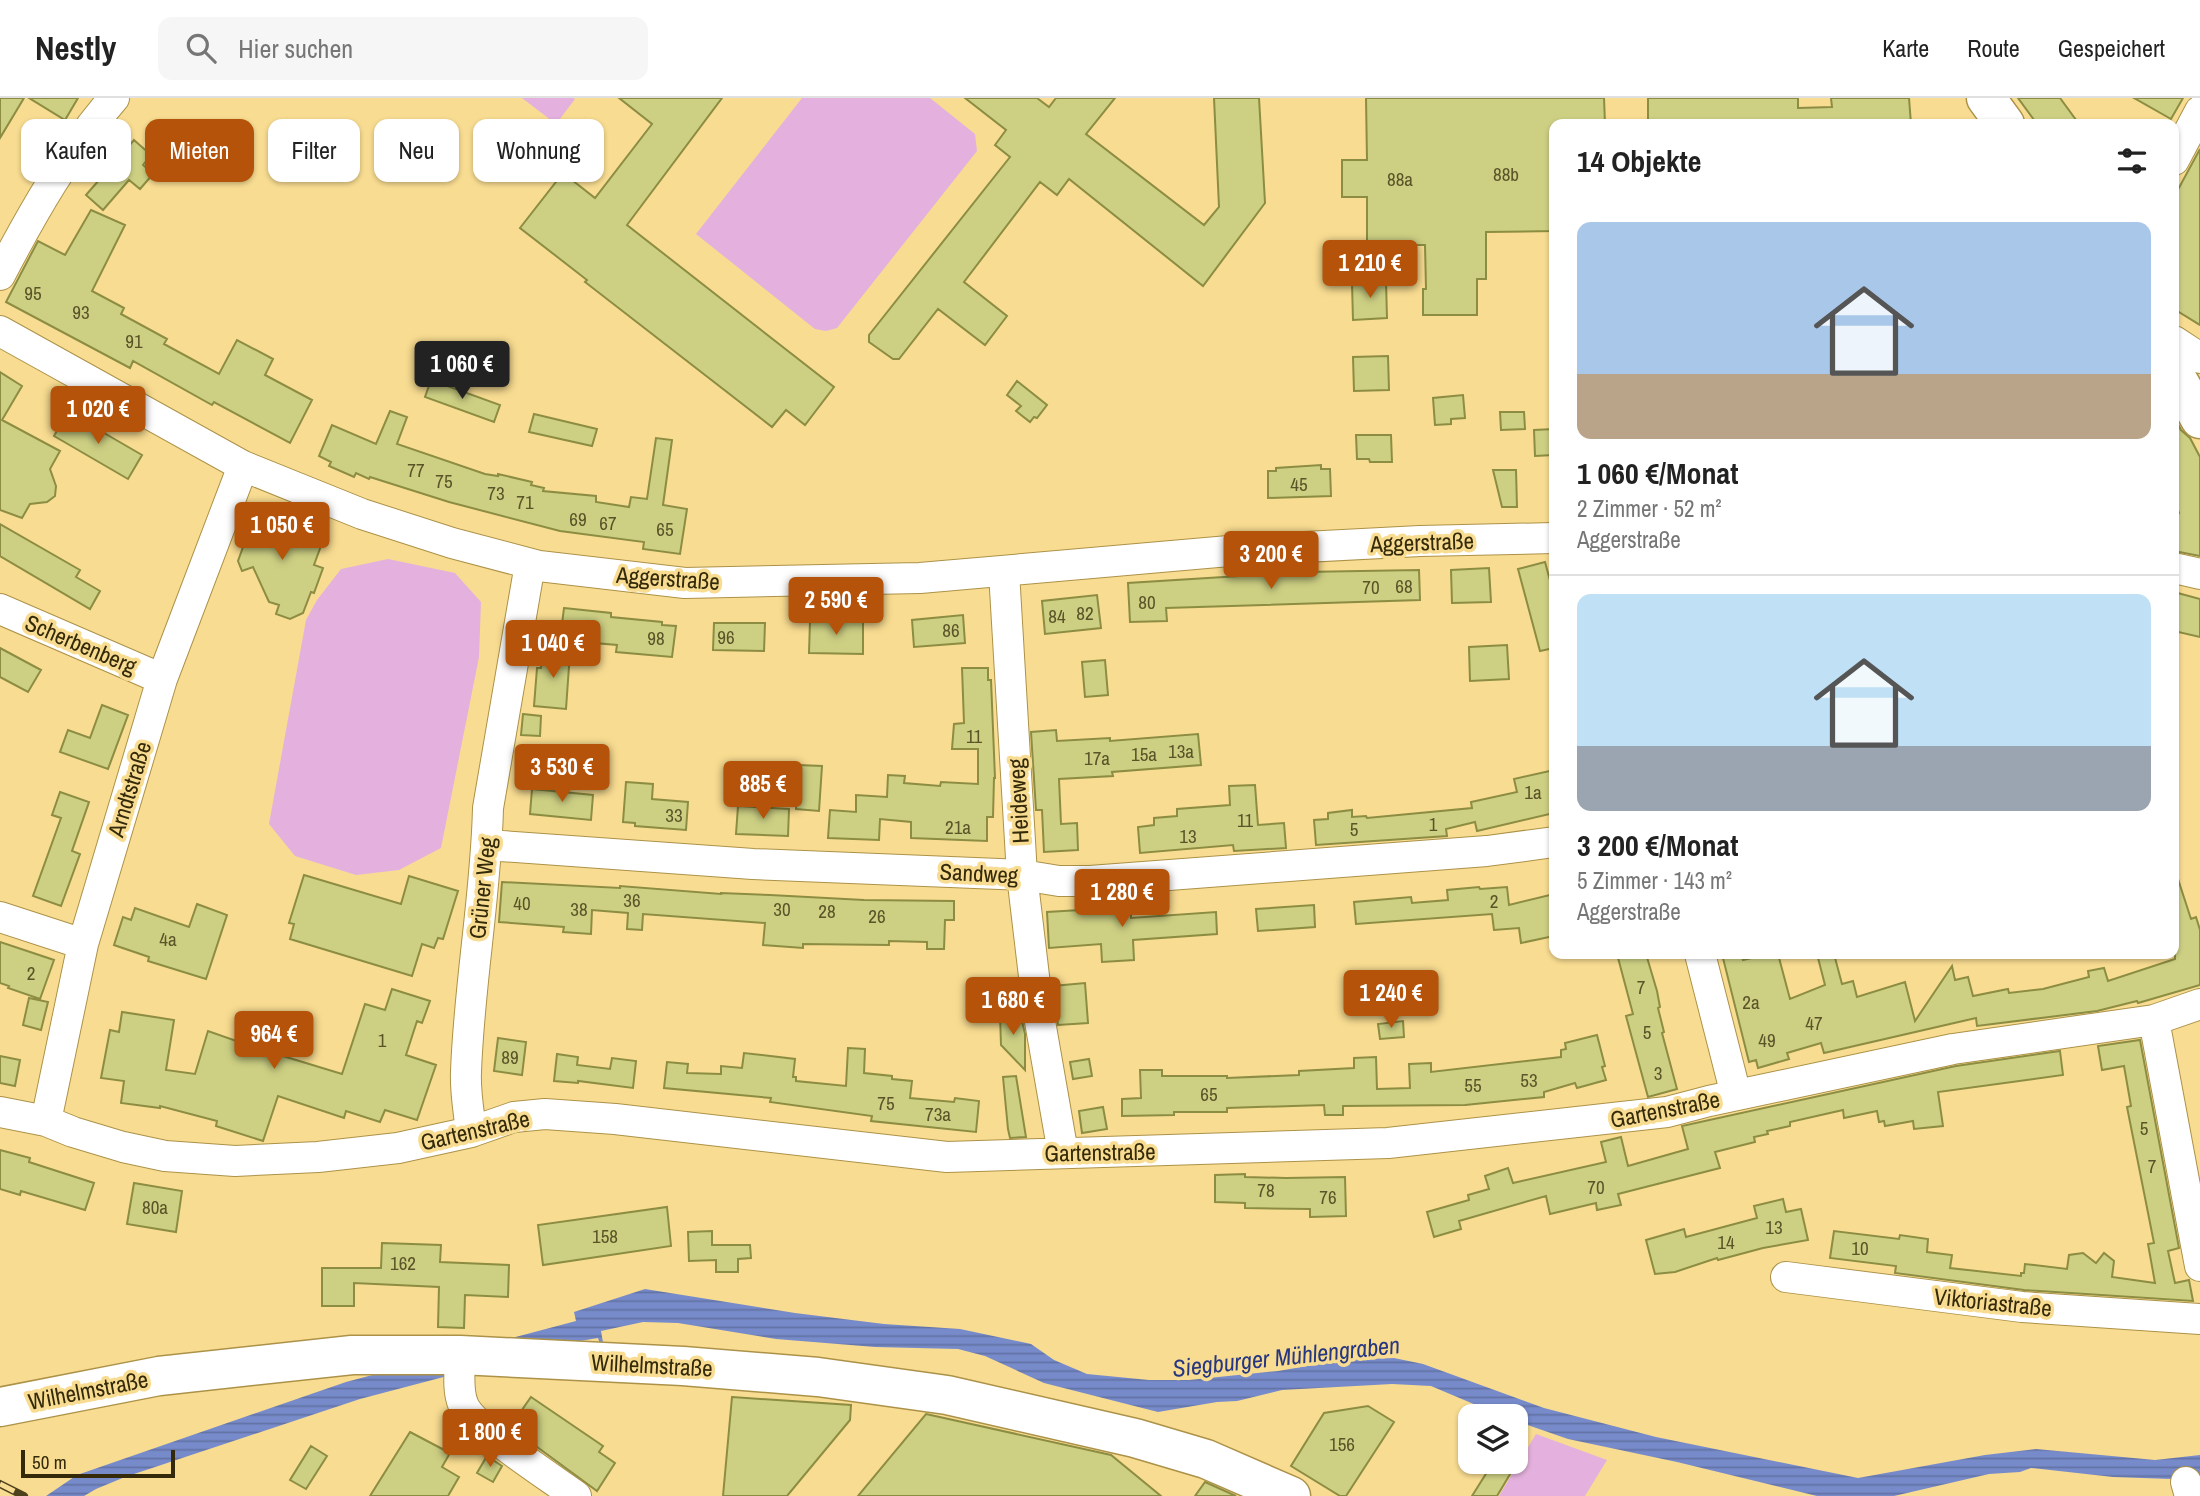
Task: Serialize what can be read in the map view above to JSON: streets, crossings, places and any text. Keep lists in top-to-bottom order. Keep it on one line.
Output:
{"streets":{"main road":["Wilhelmstraße"],"street":["Aggerstraße","Scherbenberg","Arndtstraße","Heideweg","Sandweg","Grüner Weg","Gartenstraße","Viktoriastraße"]},"crossings":[["Aggerstraße","Arndtstraße"],["Aggerstraße","Heideweg"],["Aggerstraße","Grüner Weg"],["Scherbenberg","Arndtstraße"],["Arndtstraße","Gartenstraße"],["Heideweg","Sandweg"],["Heideweg","Gartenstraße"],["Sandweg","Grüner Weg"],["Grüner Weg","Gartenstraße"]],"water":["Siegburger Mühlengraben"],"house_numbers":["88b","88a","95","93","91","77","75","45","73","71","69","67","65","68","70","80","82","84","86","96","98","11","13a","15a","17a","1a","33","11","1","21a","5","13","36","2","40","38","30","28","26","4a","2","7","2a","47","5","1","49","89","3","53","55","65","75","73a","5","7","70","78","76","80a","13","158","14","10","162","156"],"scale_bar":"50 m","page":{"header":"Nestly","search":"Hier suchen","nav":["Karte","Route","Gespeichert"],"chip":["Kaufen","Mieten","Filter","Neu","Wohnung"],"heading":"14 Objekte","list":[{"name":"1 060 €/Monat","note":"2 Zimmer · 52 m² · Aggerstraße"},{"name":"3 200 €/Monat","note":"5 Zimmer · 143 m² · Aggerstraße"}],"price":["1 210 €","1 060 €","1 020 €","1 050 €","3 200 €","2 590 €","1 040 €","3 530 €","885 €","1 280 €","1 240 €","1 680 €","964 €","1 800 €"],"scale":"50 m"}}
